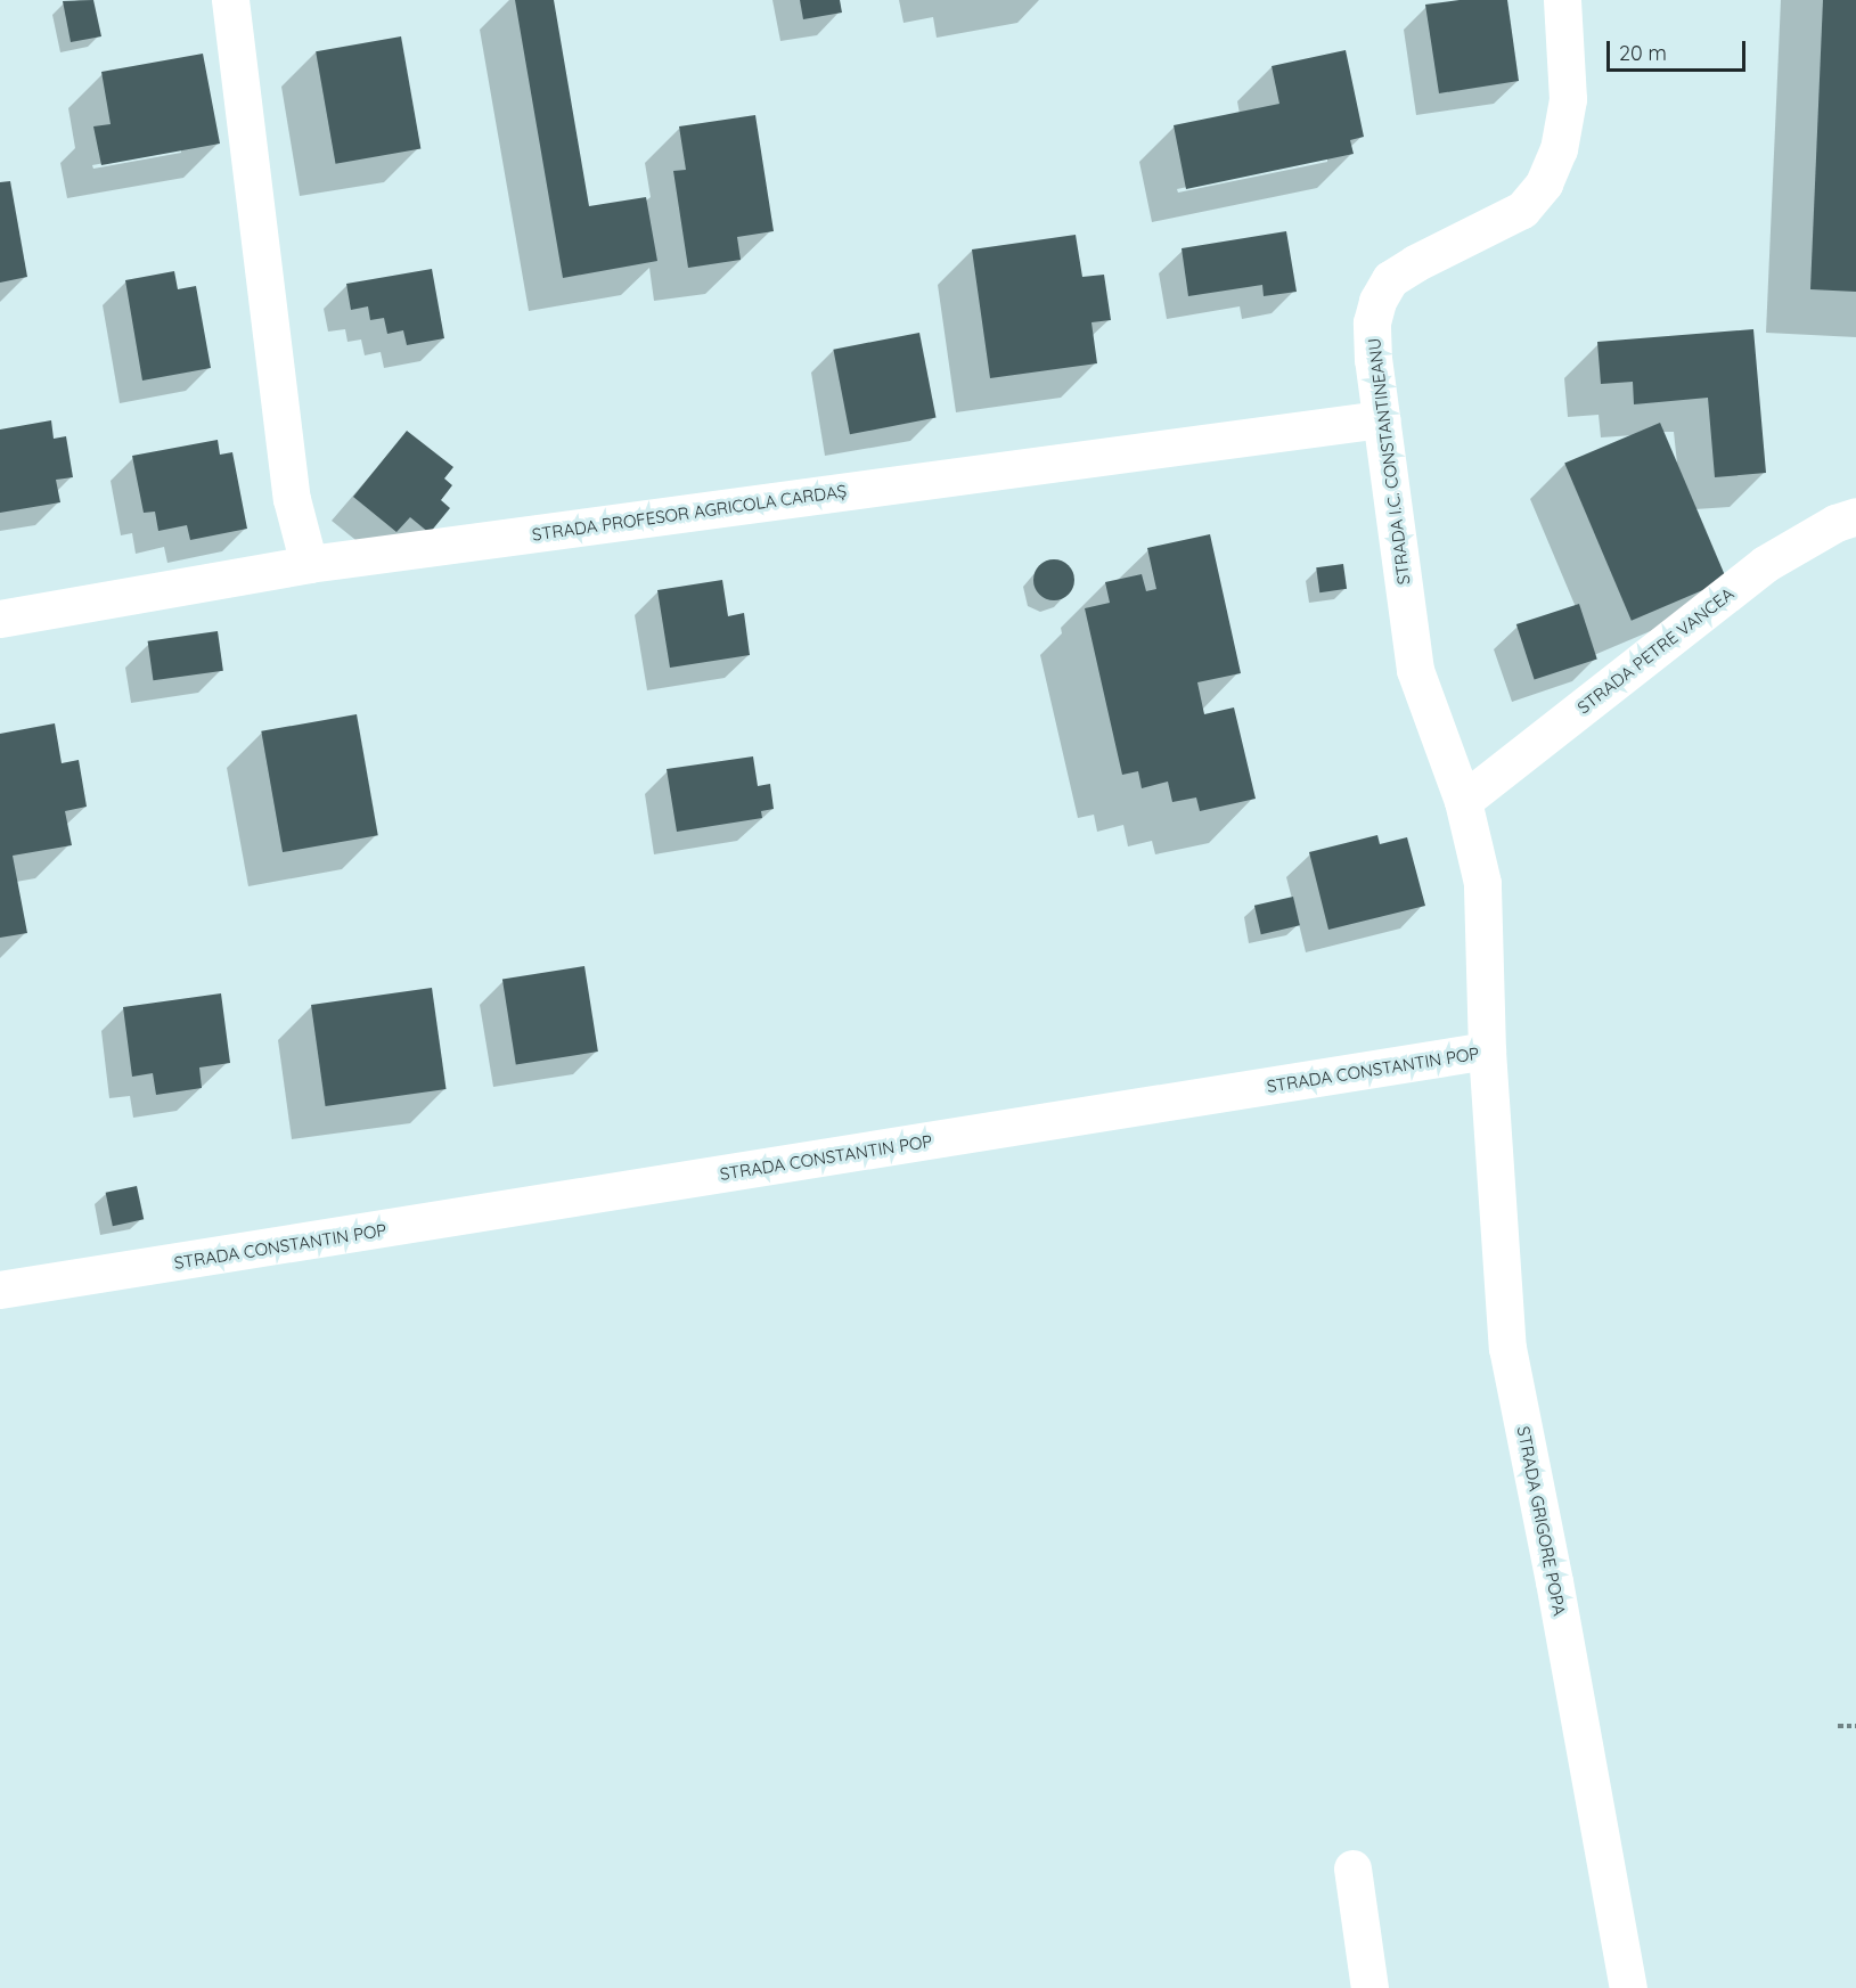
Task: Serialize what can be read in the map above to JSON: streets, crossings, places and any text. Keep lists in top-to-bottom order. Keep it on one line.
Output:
{"streets":{"street":["STRADA I.C. CONSTANTINEANU","STRADA PROFESOR AGRICOLA CARDAȘ","STRADA PETRE VANCEA","STRADA CONSTANTIN POP","STRADA GRIGORE POPA"]},"crossings":[["STRADA I.C. CONSTANTINEANU","STRADA PROFESOR AGRICOLA CARDAȘ"],["STRADA I.C. CONSTANTINEANU","STRADA PETRE VANCEA"],["STRADA I.C. CONSTANTINEANU","STRADA CONSTANTIN POP"],["STRADA CONSTANTIN POP","STRADA GRIGORE POPA"]],"scale_bar":"20 m"}
